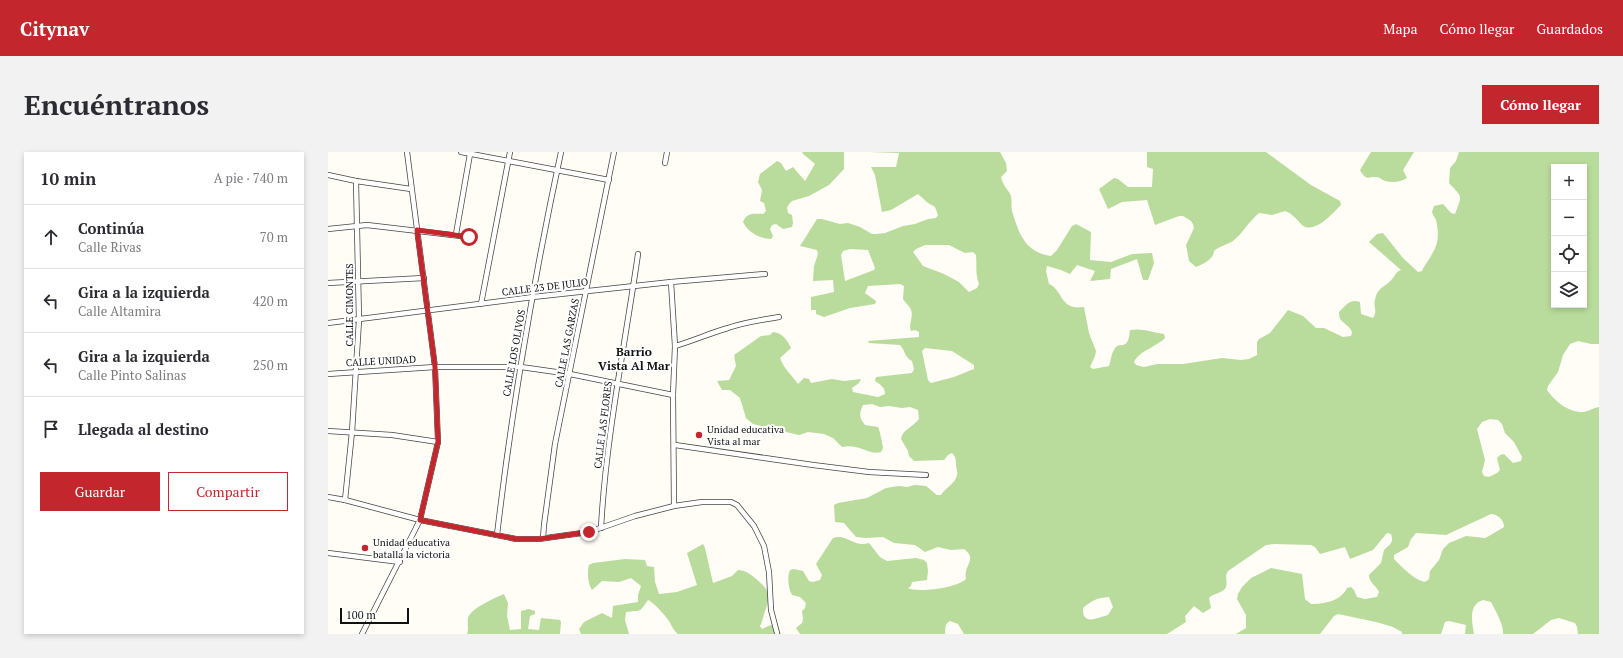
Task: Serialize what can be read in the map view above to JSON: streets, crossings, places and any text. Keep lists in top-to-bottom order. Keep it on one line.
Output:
{"streets":{"street":["CALLE 23 DE JULIO","CALLE CIMONTES","CALLE LAS GARZAS","CALLE LOS OLIVOS","CALLE UNIDAD","CALLE LAS FLORES"]},"crossings":[["CALLE 23 DE JULIO","CALLE CIMONTES"],["CALLE 23 DE JULIO","CALLE LAS GARZAS"],["CALLE 23 DE JULIO","CALLE LOS OLIVOS"],["CALLE 23 DE JULIO","CALLE LAS FLORES"],["CALLE CIMONTES","CALLE UNIDAD"],["CALLE LAS GARZAS","CALLE UNIDAD"],["CALLE LOS OLIVOS","CALLE UNIDAD"],["CALLE UNIDAD","CALLE LAS FLORES"]],"districts":["Barrio Vista Al Mar"],"places":["Unidad educativa Vista al mar","Unidad educativa batalla la victoria"],"scale_bar":"100 m","page":{"header":"Citynav","nav":["Mapa","Cómo llegar","Guardados"],"buttons":["Cómo llegar",["Guardar","Compartir"]],"title":"Encuéntranos","heading":["10 min","A pie · 740 m"],"map_buttons":["+","−"],"list":[["Continúa","Calle Rivas","70 m"],["Gira a la izquierda","Calle Altamira","420 m"],["Gira a la izquierda","Calle Pinto Salinas","250 m"],"Llegada al destino"],"scale":"100 m"}}
